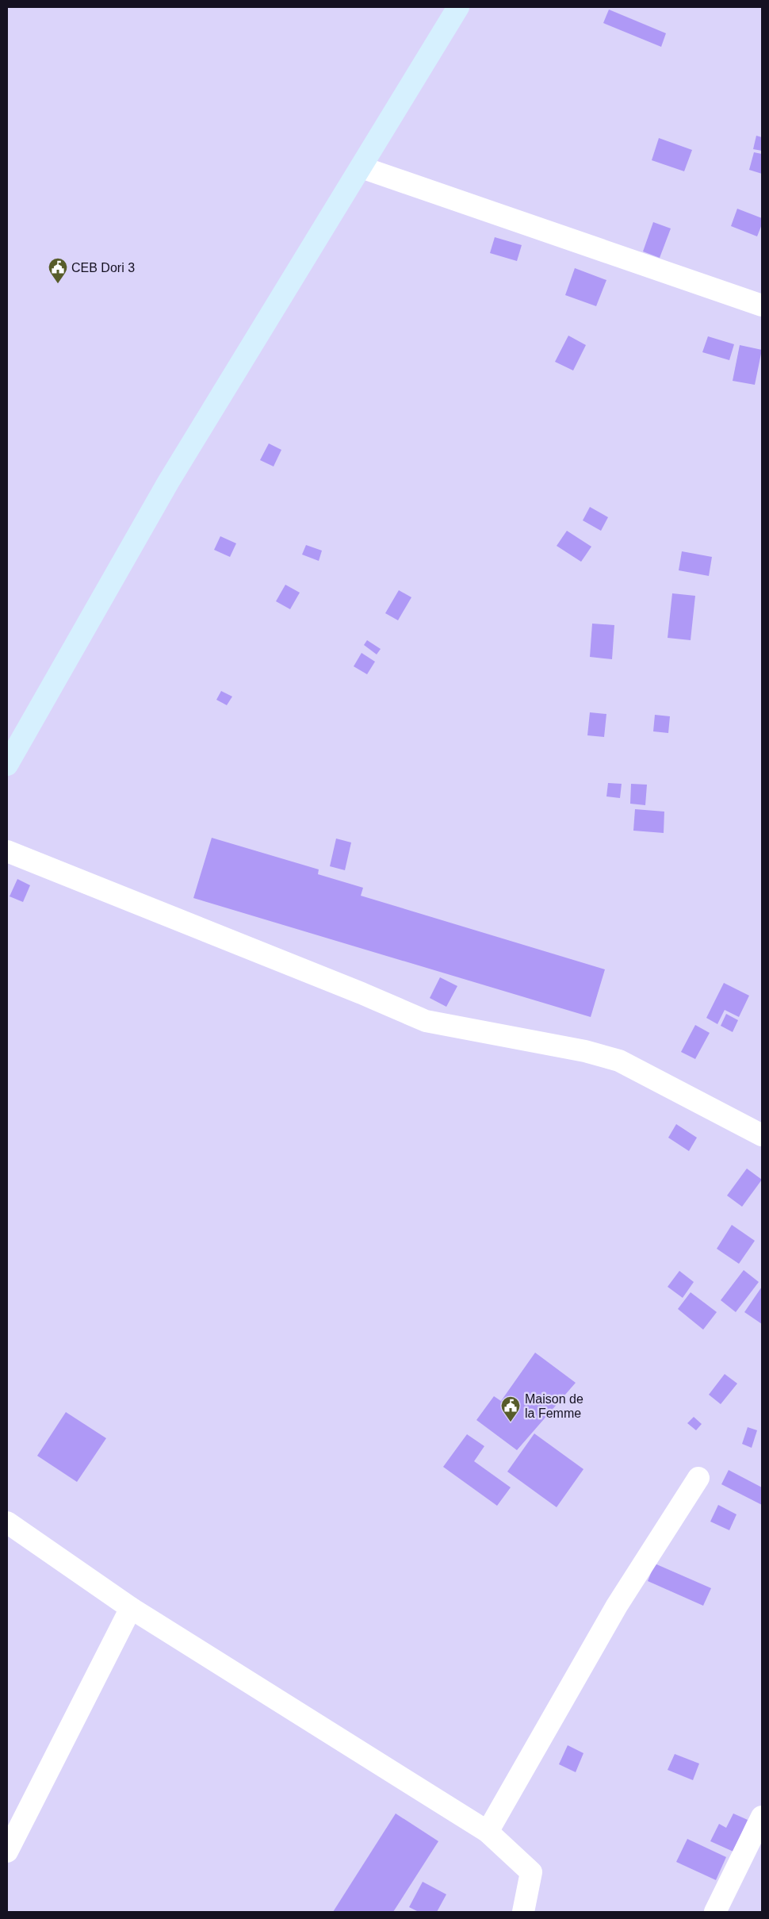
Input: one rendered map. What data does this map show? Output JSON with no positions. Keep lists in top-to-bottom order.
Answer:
{
  "places": {
    "public building": ["CEB Dori 3", "Maison de la Femme"]
  }
}
